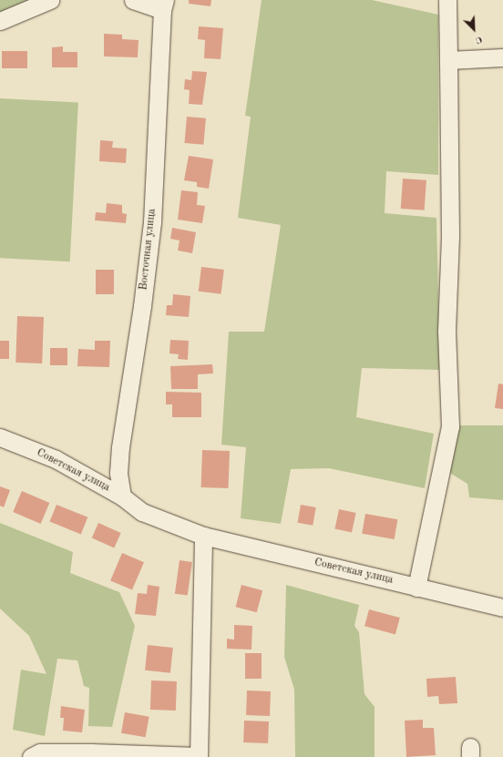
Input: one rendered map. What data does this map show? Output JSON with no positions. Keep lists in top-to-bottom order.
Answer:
{
  "streets": {
    "street": ["Восточная улица", "Советская улица"]
  },
  "crossings": [
    ["Восточная улица", "Советская улица"]
  ],
  "north": "bottom right"
}
